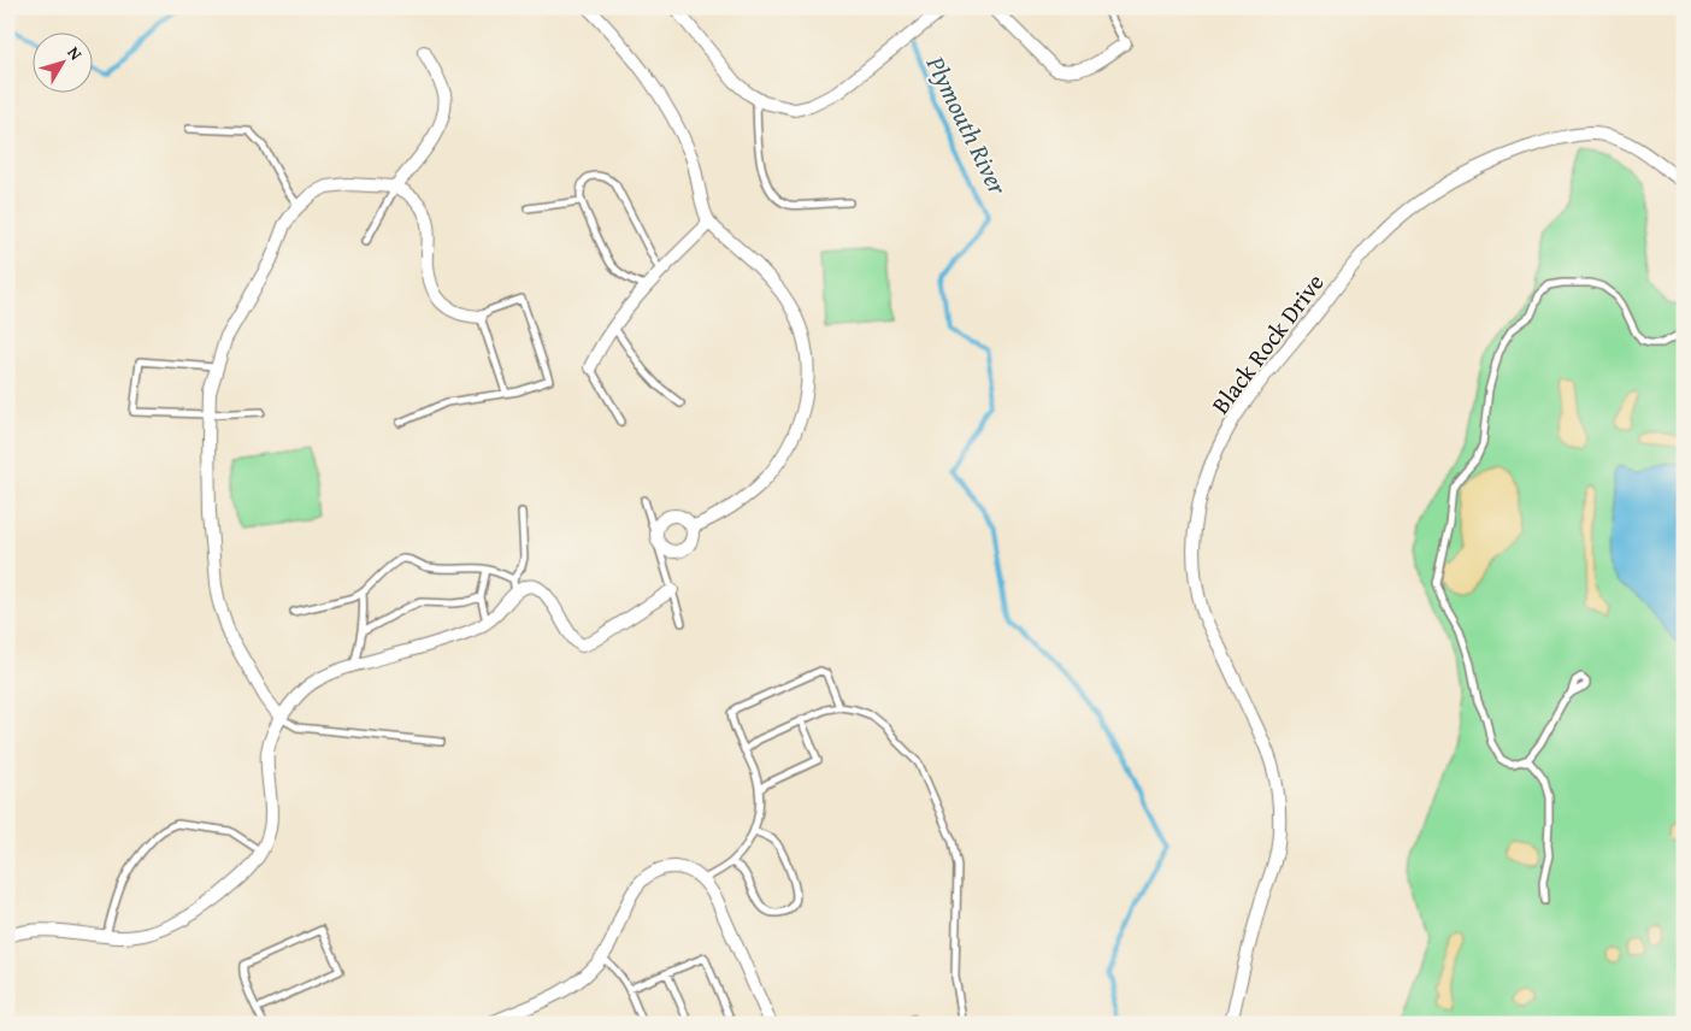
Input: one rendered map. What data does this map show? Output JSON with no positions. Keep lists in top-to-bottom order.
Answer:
{
  "streets": {
    "street": ["Black Rock Drive"]
  },
  "water": ["Plymouth River"],
  "north": "top right"
}
